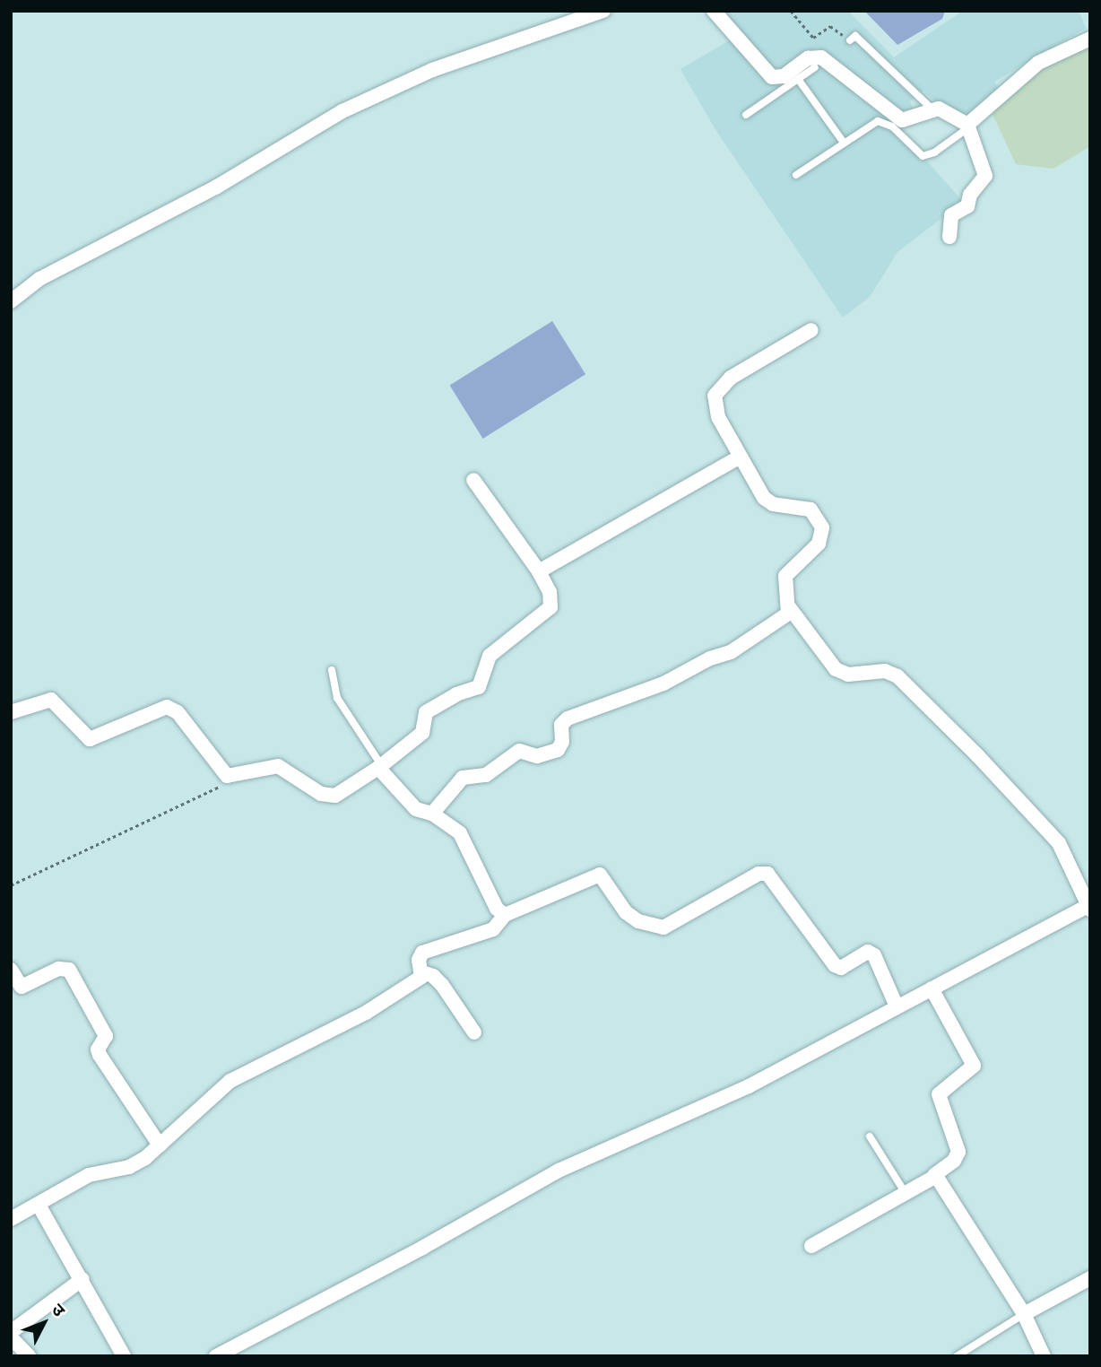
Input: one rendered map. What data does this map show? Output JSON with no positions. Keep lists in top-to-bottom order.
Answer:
{
  "north": "top right"
}
